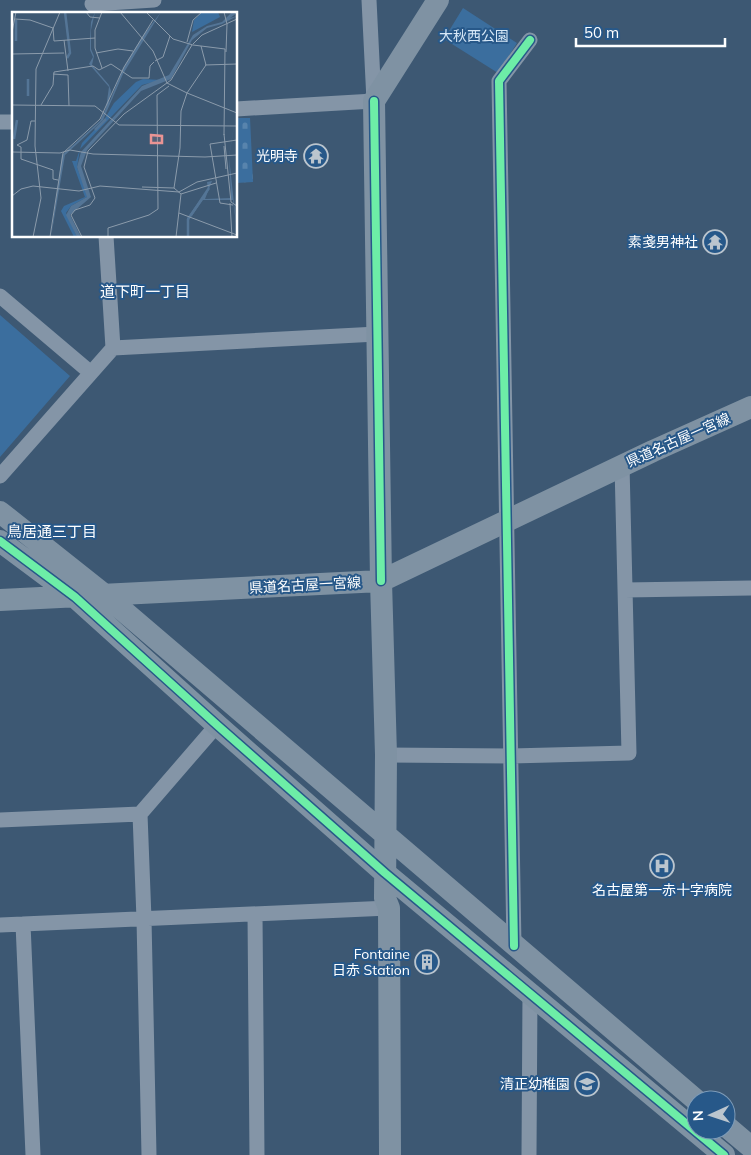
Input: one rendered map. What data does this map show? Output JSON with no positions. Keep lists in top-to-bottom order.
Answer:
{
  "streets": {
    "street": ["県道名古屋一宮線"]
  },
  "districts": ["道下町一丁目", "鳥居通三丁目"],
  "parks": ["大秋西公園"],
  "places": {
    "temple": ["光明寺", "素戔男神社"],
    "hospital": ["名古屋第一赤十字病院"],
    "building": ["Fontaine 日赤 Station"],
    "school or university": ["清正幼稚園"]
  },
  "scale_bar": "50 m",
  "north": "left"
}
